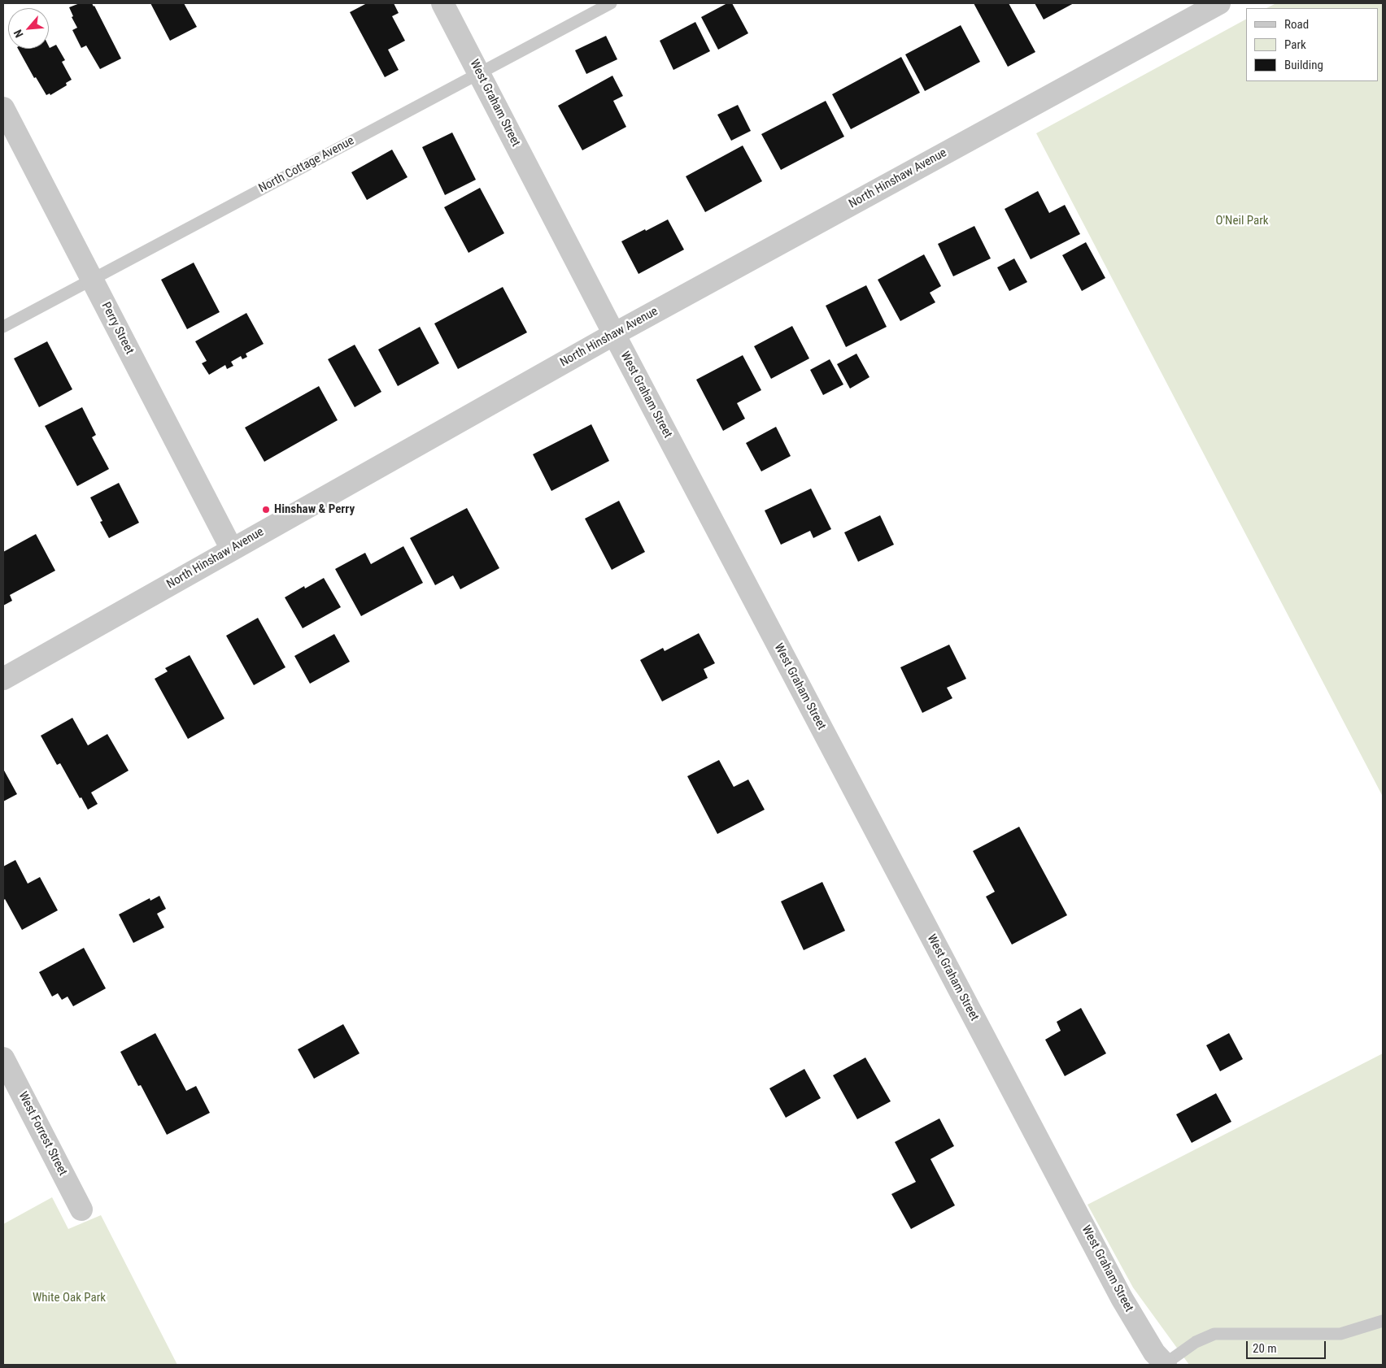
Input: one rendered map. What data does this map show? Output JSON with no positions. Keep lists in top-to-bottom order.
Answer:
{
  "streets": {
    "street": [
      "West Graham Street",
      "North Hinshaw Avenue",
      "Perry Street",
      "West Forrest Street"
    ],
    "lane": ["North Cottage Avenue"]
  },
  "crossings": [
    ["West Graham Street", "North Cottage Avenue"],
    ["West Graham Street", "North Hinshaw Avenue"],
    ["North Cottage Avenue", "Perry Street"],
    ["North Hinshaw Avenue", "Perry Street"]
  ],
  "parks": ["O'Neil Park", "White Oak Park"],
  "places": ["Hinshaw & Perry"],
  "legend": ["Road", "Park", "Building"],
  "scale_bar": "20 m",
  "north": "bottom left"
}
